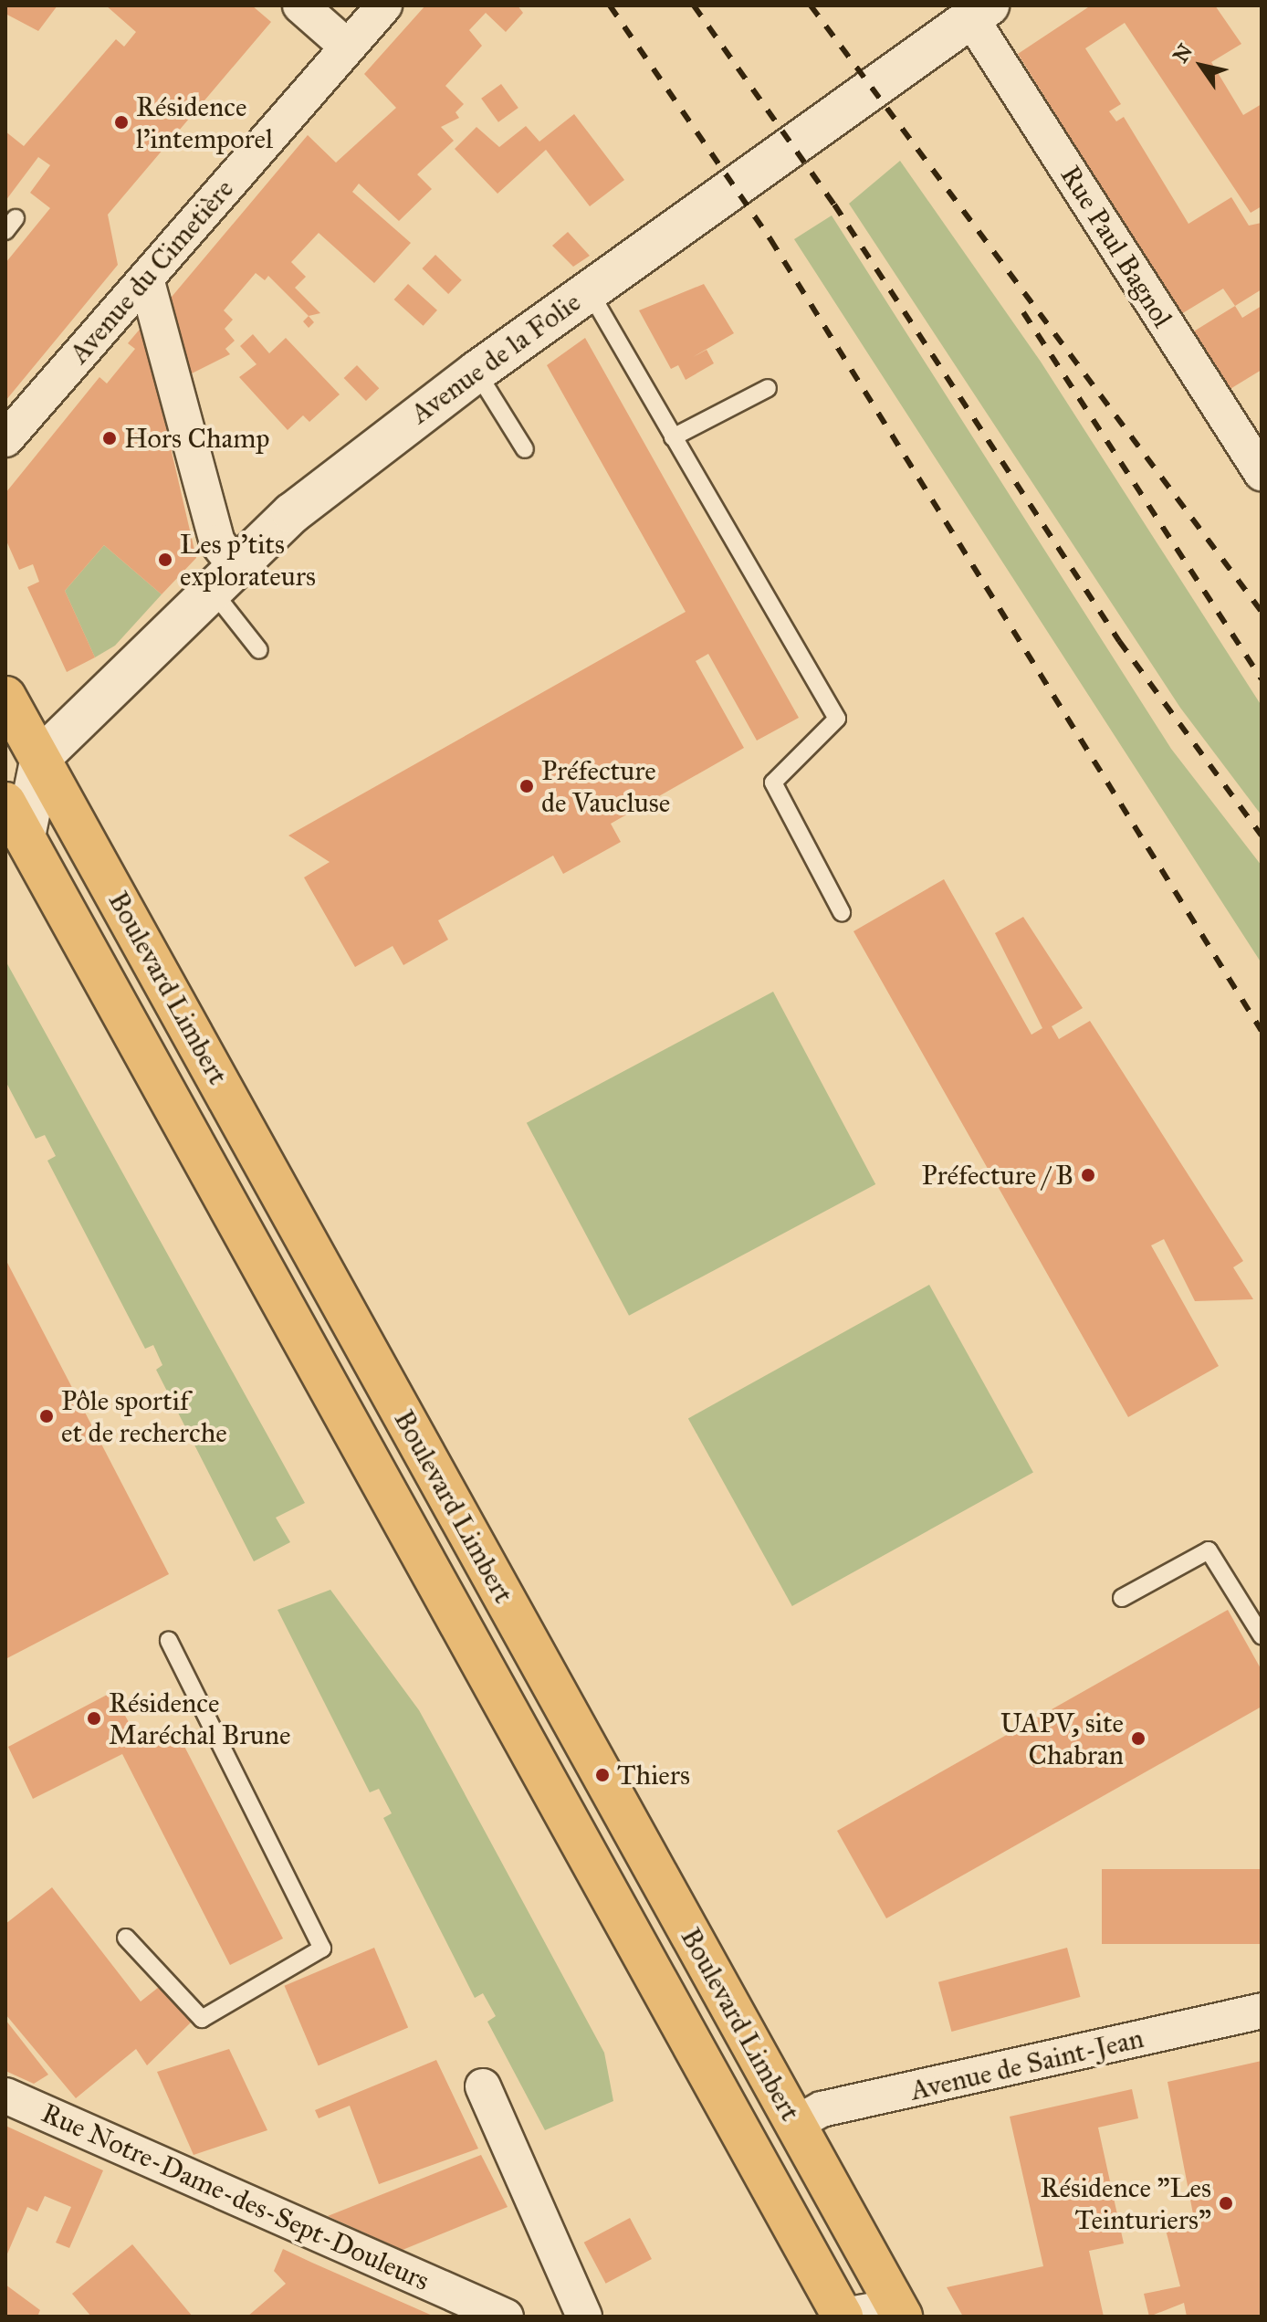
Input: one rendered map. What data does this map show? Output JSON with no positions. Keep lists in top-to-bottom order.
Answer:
{
  "streets": {
    "main road": ["Avenue de la Folie", "Boulevard Limbert"],
    "street": [
      "Rue Paul Bagnol",
      "Avenue du Cimetière",
      "Avenue de Saint-Jean",
      "Rue Notre-Dame-des-Sept-Douleurs"
    ]
  },
  "crossings": [
    ["Rue Paul Bagnol", "Avenue de la Folie"],
    ["Avenue de la Folie", "Boulevard Limbert"],
    ["Boulevard Limbert", "Avenue de Saint-Jean"]
  ],
  "places": [
    "Résidence l'intemporel",
    "Hors Champ",
    "Les p’tits explorateurs",
    "Préfecture de Vaucluse",
    "Préfecture / B",
    "Pôle sportif et de recherche",
    "Résidence Maréchal Brune",
    "UAPV, site Chabran",
    "Thiers",
    "Résidence \"Les Teinturiers\""
  ],
  "north": "top left"
}
